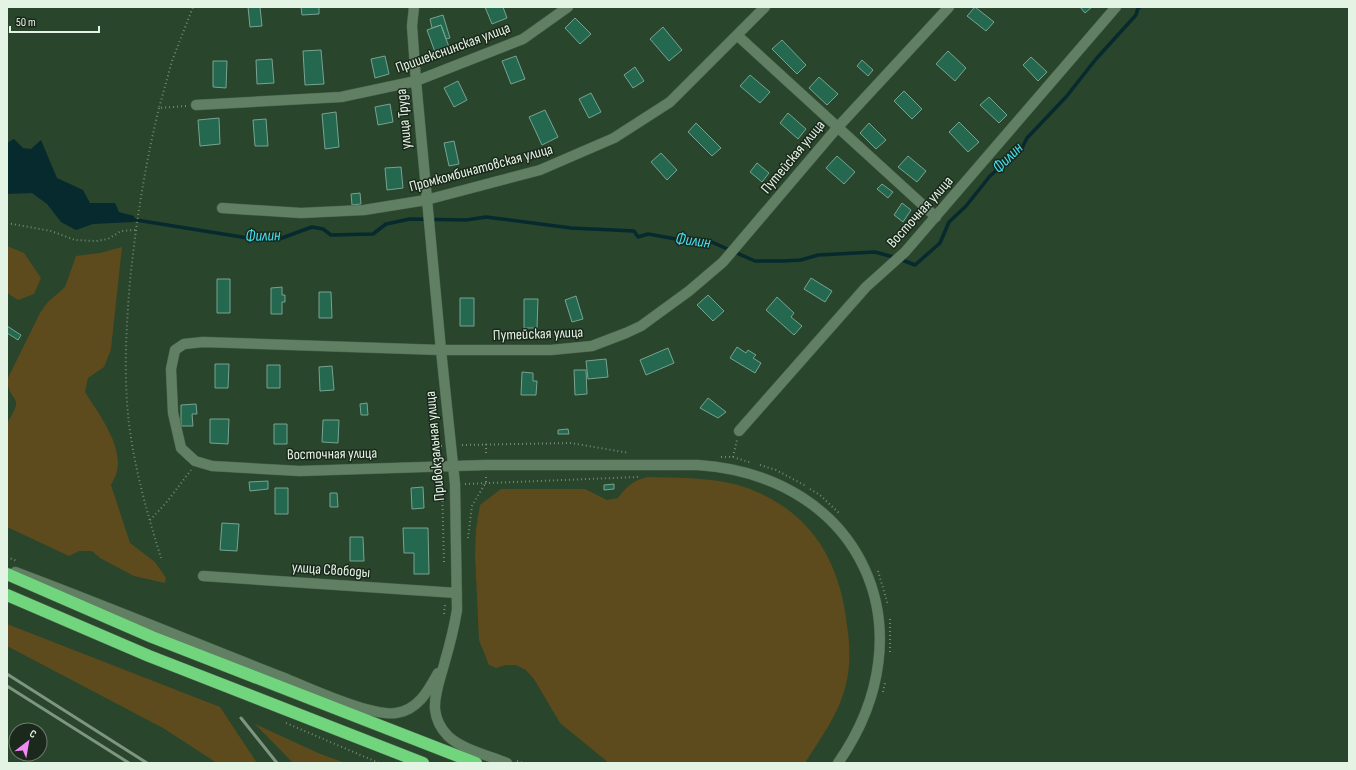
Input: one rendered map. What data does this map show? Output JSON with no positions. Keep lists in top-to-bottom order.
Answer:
{
  "streets": {
    "street": [
      "Пришекснинская улица",
      "улица Труда",
      "Путейская улица",
      "Промкомбинатовская улица",
      "Восточная улица",
      "Привокзальная улица",
      "улица Свободы"
    ]
  },
  "crossings": [
    ["Пришекснинская улица", "улица Труда"],
    ["улица Труда", "Промкомбинатовская улица"],
    ["улица Труда", "Привокзальная улица"],
    ["Путейская улица", "Восточная улица"],
    ["Путейская улица", "Привокзальная улица"],
    ["Восточная улица", "Привокзальная улица"],
    ["Привокзальная улица", "улица Свободы"]
  ],
  "water": ["Филин"],
  "scale_bar": "50 m",
  "north": "top right"
}
